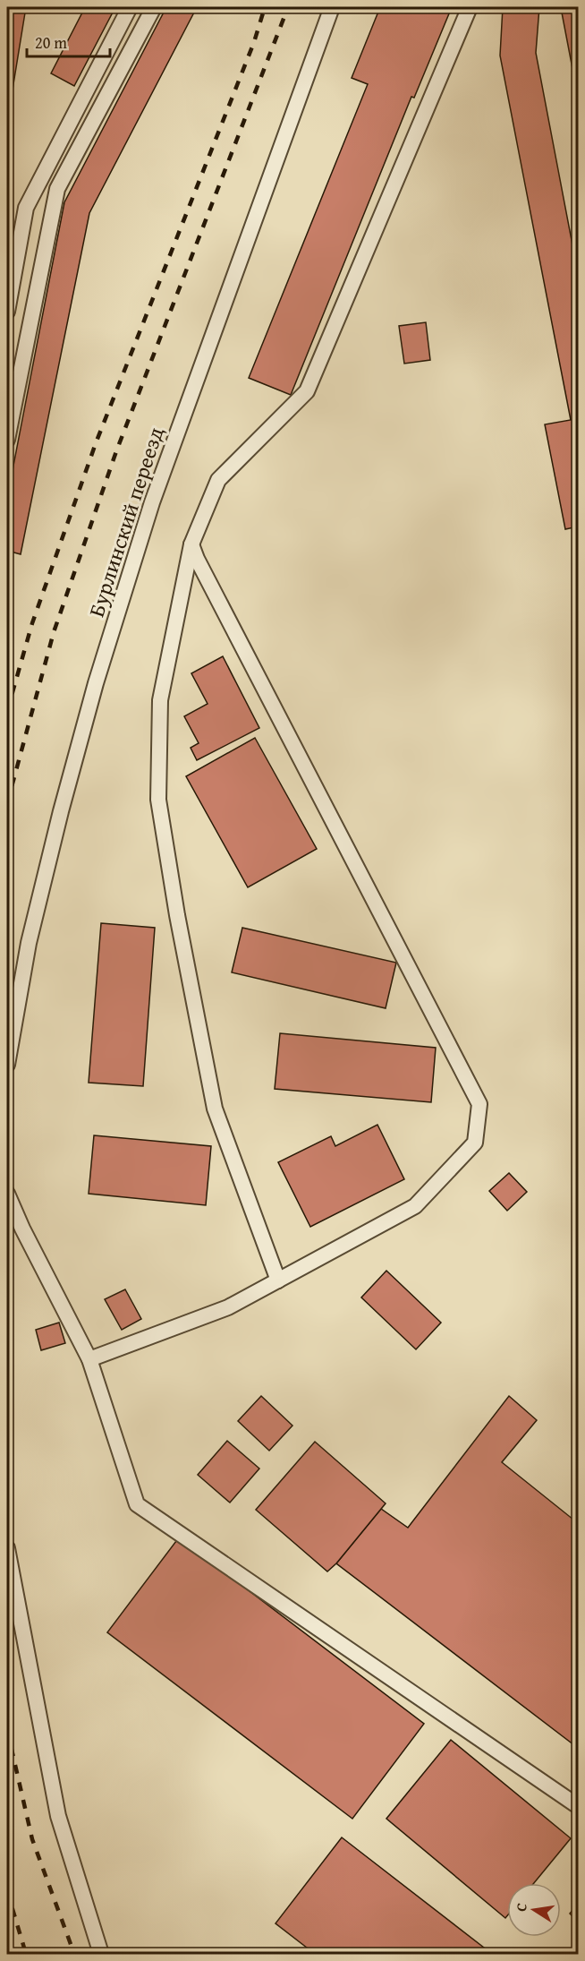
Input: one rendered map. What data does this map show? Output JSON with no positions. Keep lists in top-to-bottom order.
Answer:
{
  "streets": {
    "lane": ["Бурлинский переезд"]
  },
  "scale_bar": "20 m",
  "north": "left"
}
